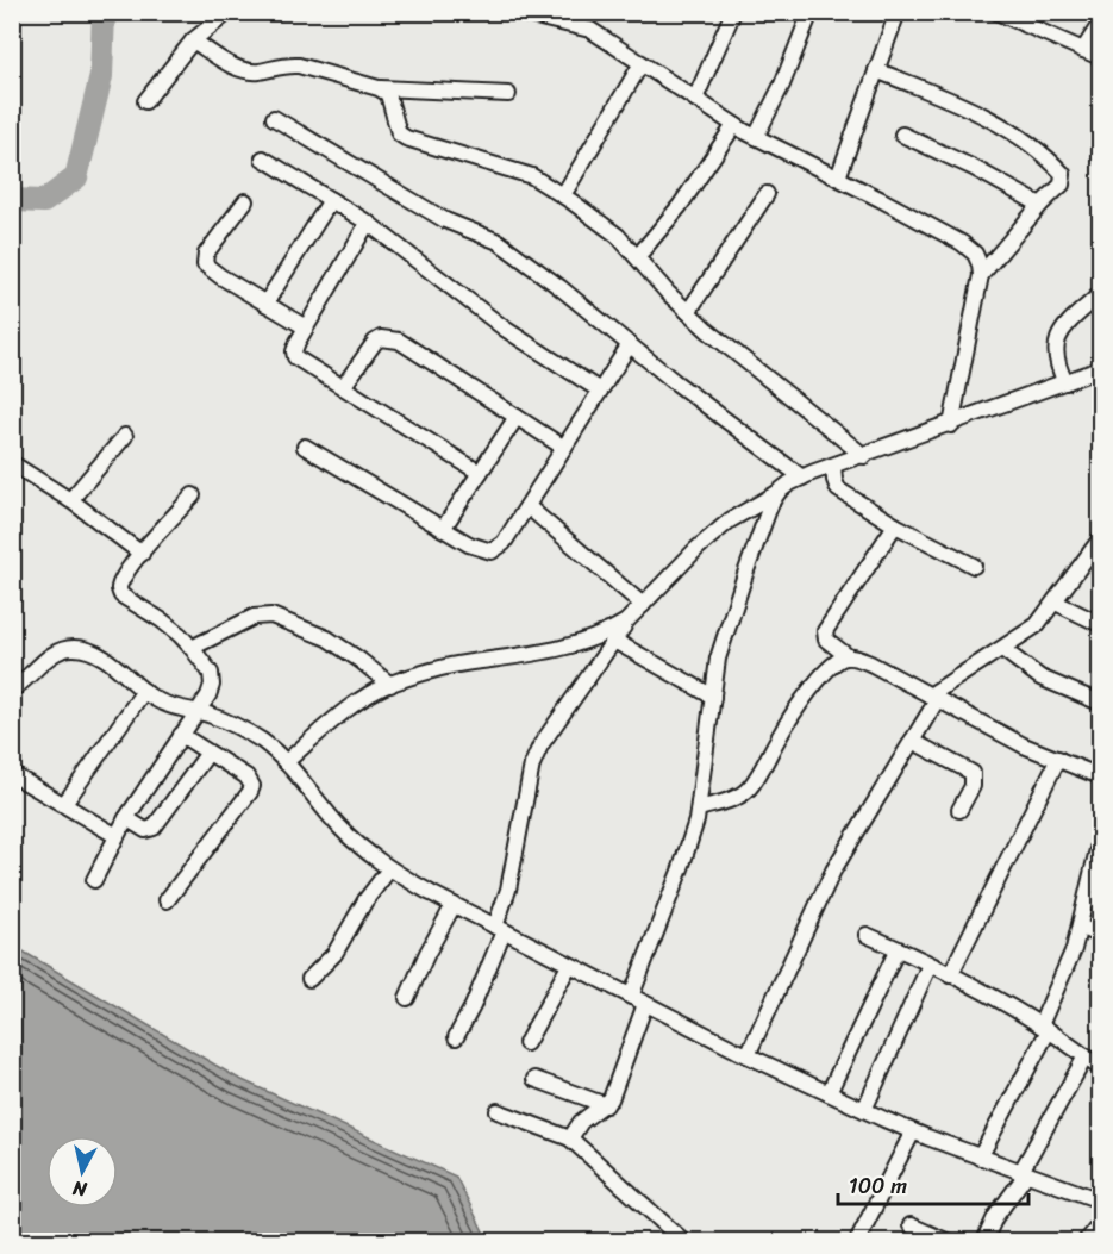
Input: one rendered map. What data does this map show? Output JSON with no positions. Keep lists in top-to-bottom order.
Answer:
{
  "scale_bar": "100 m",
  "north": "bottom"
}
